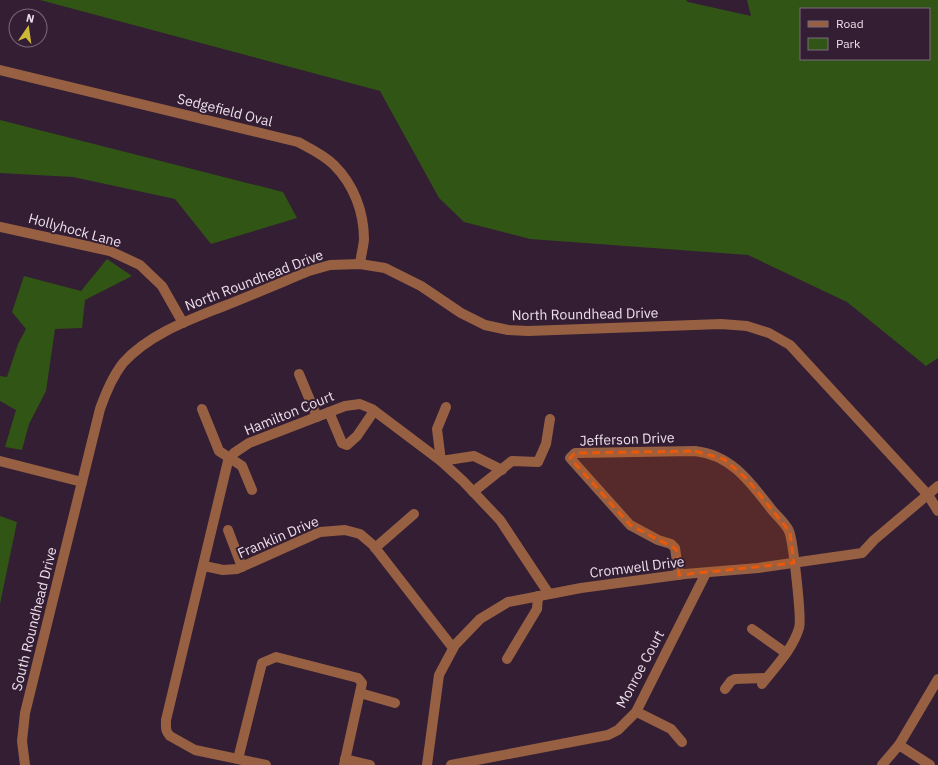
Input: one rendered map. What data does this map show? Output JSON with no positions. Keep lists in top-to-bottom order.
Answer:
{
  "streets": {
    "street": [
      "Sedgefield Oval",
      "Hollyhock Lane",
      "North Roundhead Drive",
      "Hamilton Court",
      "Jefferson Drive",
      "Franklin Drive",
      "Cromwell Drive",
      "South Roundhead Drive",
      "Monroe Court"
    ]
  },
  "crossings": [
    ["Sedgefield Oval", "North Roundhead Drive"],
    ["Hollyhock Lane", "North Roundhead Drive"],
    ["North Roundhead Drive", "Cromwell Drive"],
    ["North Roundhead Drive", "South Roundhead Drive"],
    ["Hamilton Court", "Franklin Drive"],
    ["Hamilton Court", "Cromwell Drive"],
    ["Jefferson Drive", "Cromwell Drive"],
    ["Franklin Drive", "Cromwell Drive"],
    ["Cromwell Drive", "Monroe Court"]
  ],
  "legend": ["Road", "Park"],
  "north": "top"
}
